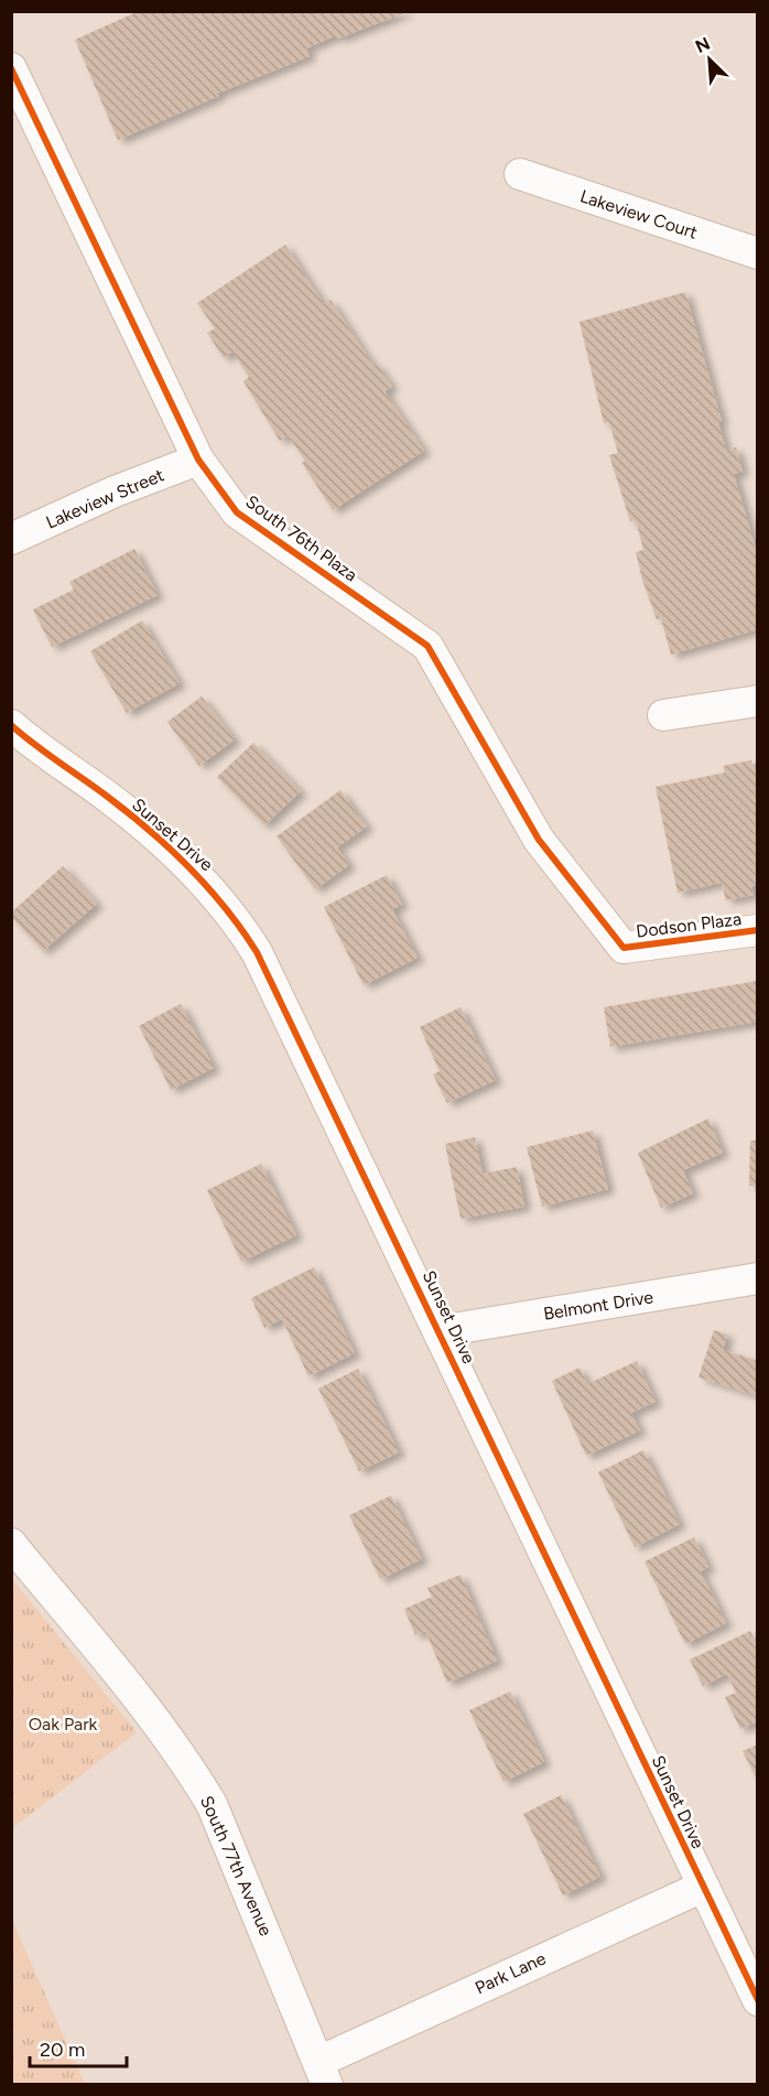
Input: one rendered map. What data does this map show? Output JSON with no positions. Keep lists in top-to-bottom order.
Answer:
{
  "streets": {
    "street": [
      "Lakeview Court",
      "Lakeview Street",
      "South 76th Plaza",
      "Sunset Drive",
      "Dodson Plaza",
      "Belmont Drive",
      "South 77th Avenue",
      "Park Lane"
    ]
  },
  "crossings": [
    ["Lakeview Street", "South 76th Plaza"],
    ["South 76th Plaza", "Dodson Plaza"],
    ["Sunset Drive", "Belmont Drive"],
    ["Sunset Drive", "Park Lane"],
    ["South 77th Avenue", "Park Lane"]
  ],
  "parks": ["Oak Park"],
  "scale_bar": "20 m",
  "north": "top left"
}
